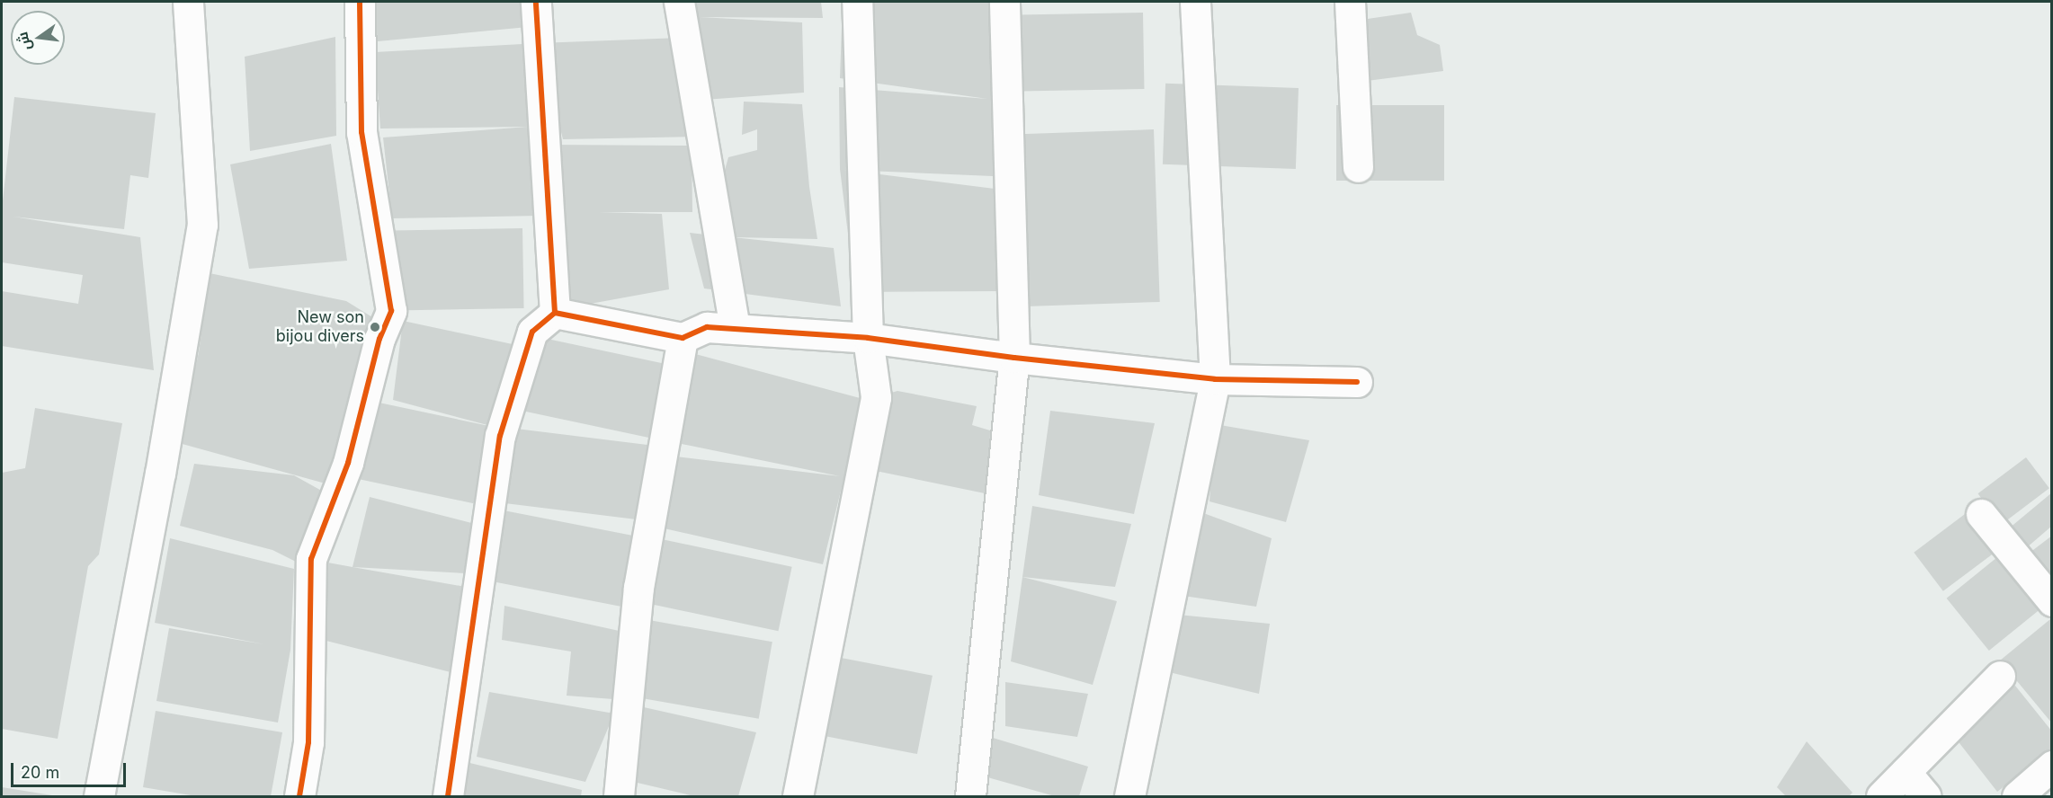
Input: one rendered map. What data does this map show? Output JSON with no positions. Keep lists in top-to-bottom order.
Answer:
{
  "places": ["New son bijou divers"],
  "scale_bar": "20 m",
  "north": "left"
}
